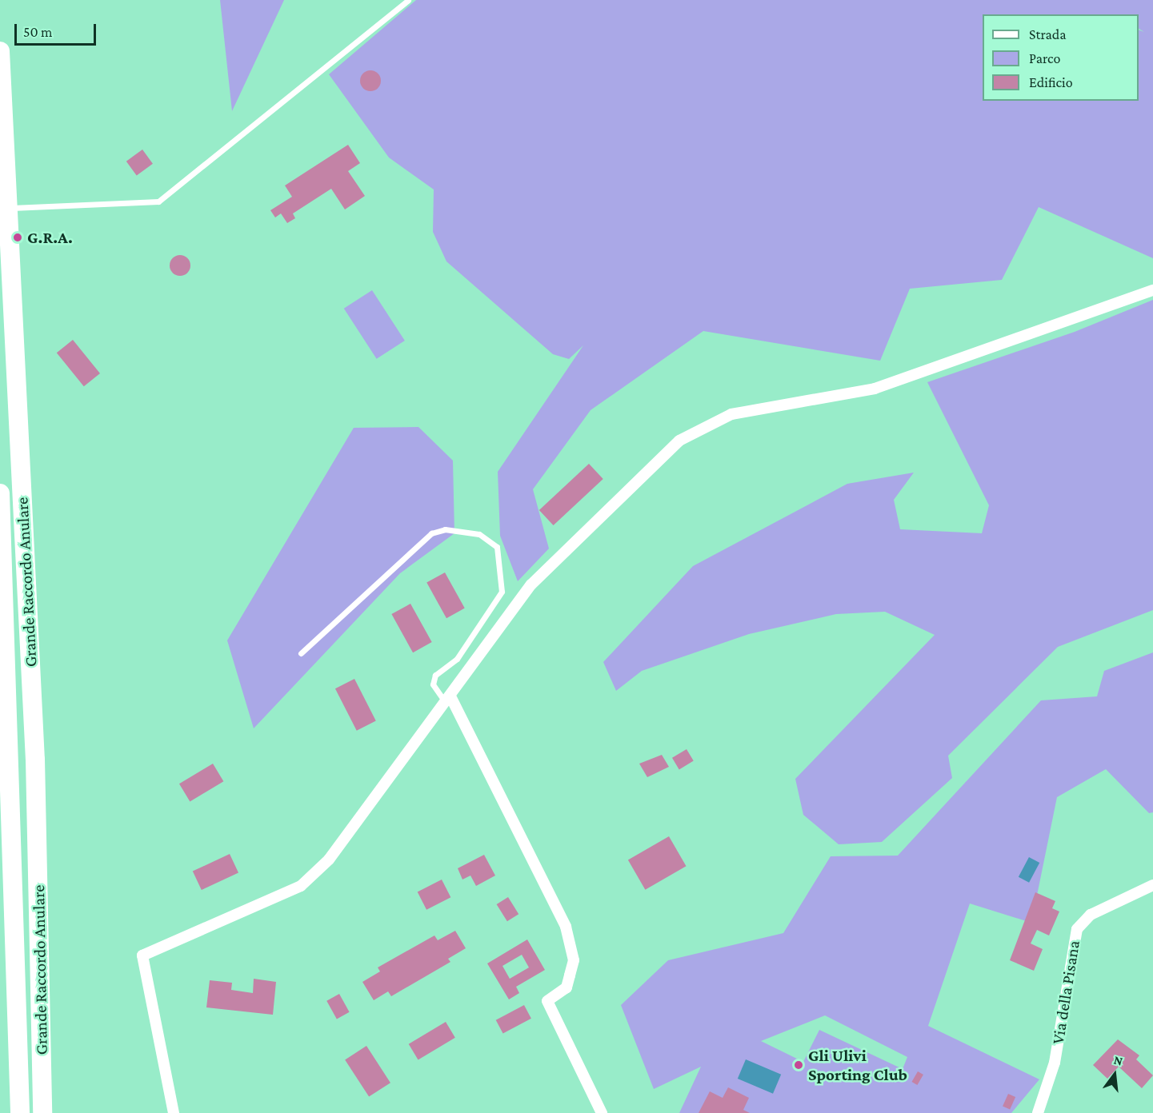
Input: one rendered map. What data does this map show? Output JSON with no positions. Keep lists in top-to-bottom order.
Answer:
{
  "streets": {
    "highway": ["Grande Raccordo Anulare"],
    "street": ["Via della Pisana"]
  },
  "places": ["G.R.A.", "Gli Ulivi Sporting Club"],
  "legend": ["Strada", "Parco", "Edificio"],
  "scale_bar": "50 m",
  "north": "top"
}
